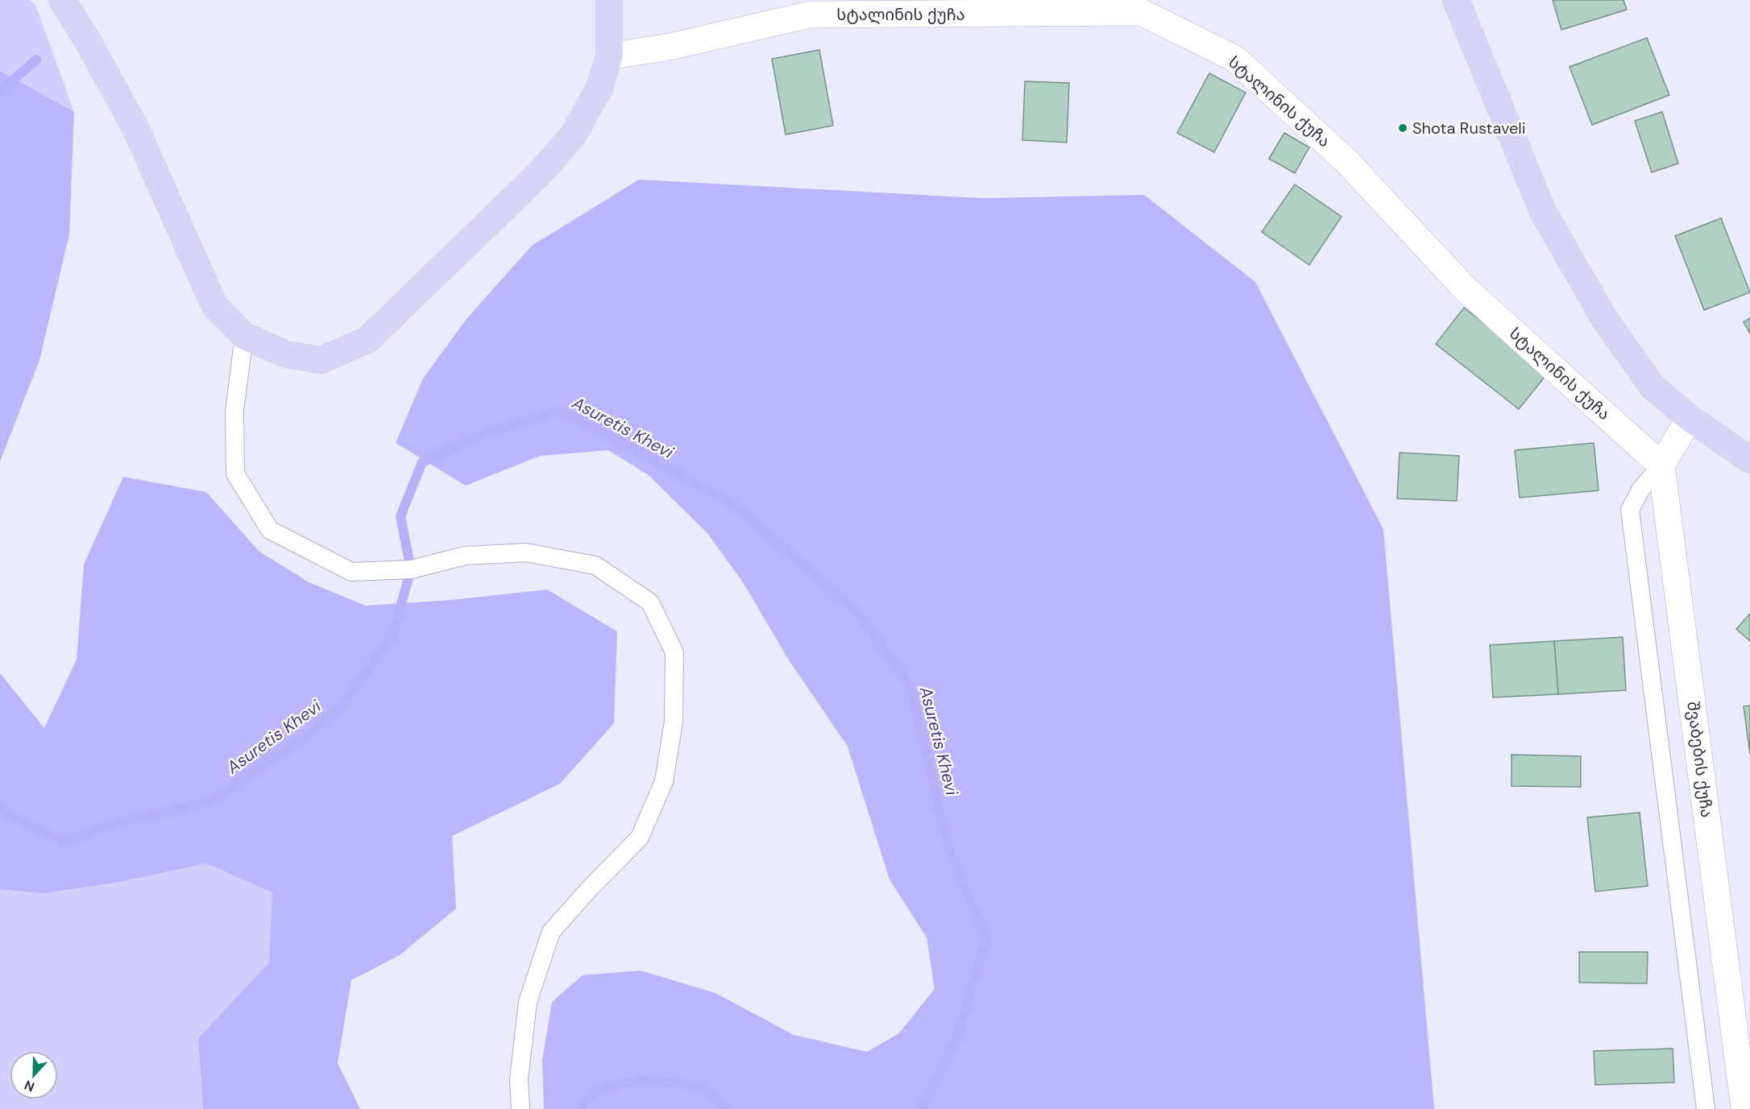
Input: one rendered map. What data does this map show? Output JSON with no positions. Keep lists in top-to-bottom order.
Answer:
{
  "streets": {
    "street": ["სტალინის ქუჩა", "შვაბების ქუჩა"]
  },
  "crossings": [
    ["სტალინის ქუჩა", "შვაბების ქუჩა"]
  ],
  "water": ["Asuretis Khevi"],
  "places": ["Shota Rustaveli"],
  "north": "bottom"
}
